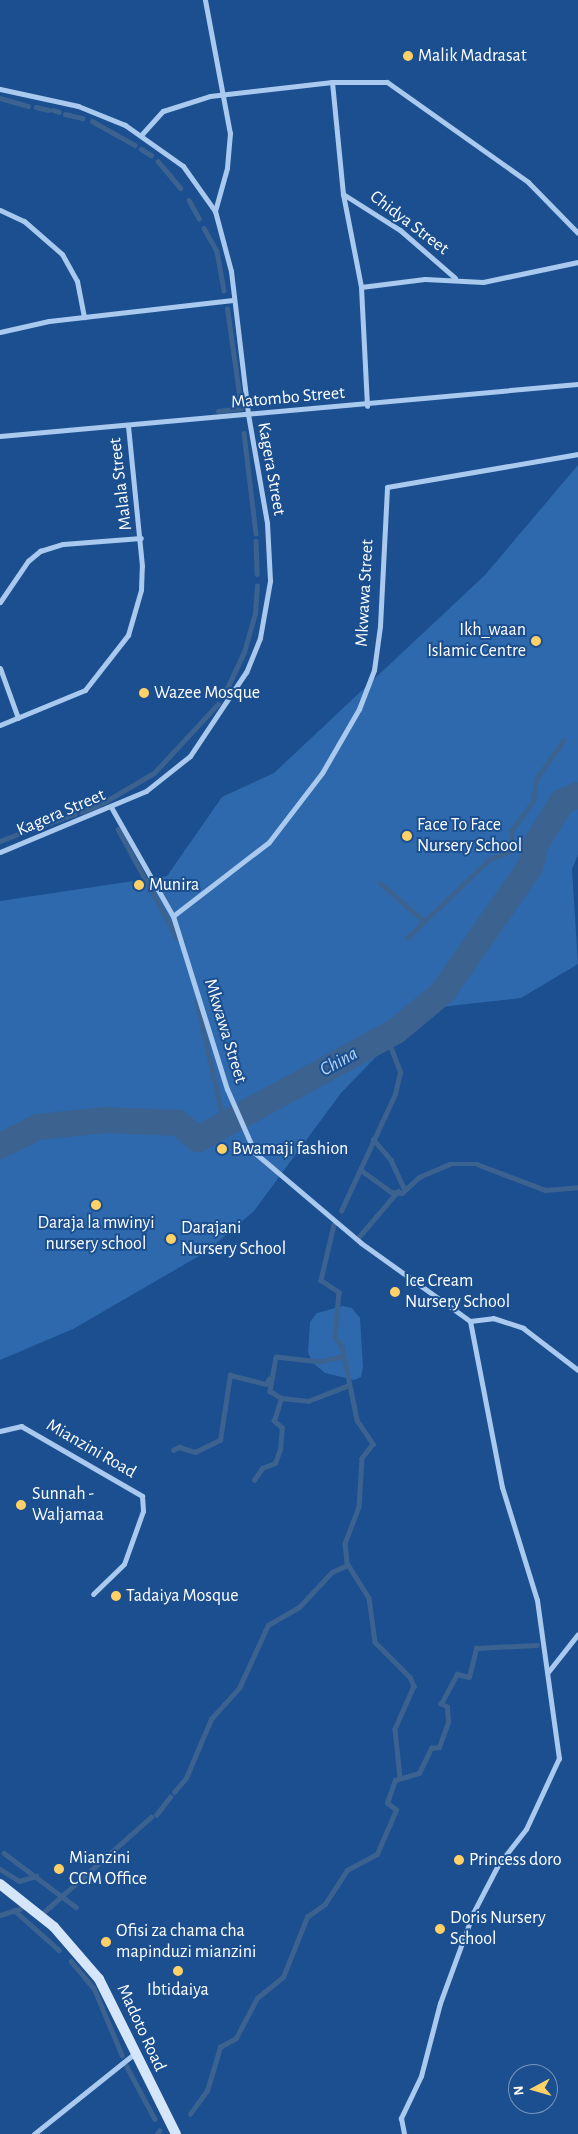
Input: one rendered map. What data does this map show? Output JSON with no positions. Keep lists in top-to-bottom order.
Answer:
{
  "streets": {
    "main road": ["Madoto Road"],
    "street": [
      "Chidya Street",
      "Matombo Street",
      "Kagera Street",
      "Malala Street",
      "Mkwawa Street",
      "Mianzini Road"
    ]
  },
  "crossings": [
    ["Chidya Street", "Matombo Street"],
    ["Matombo Street", "Kagera Street"],
    ["Matombo Street", "Malala Street"],
    ["Kagera Street", "Mkwawa Street"]
  ],
  "water": ["China"],
  "places": [
    "Malik Madrasat",
    "Ikh_waan Islamic Centre",
    "Wazee Mosque",
    "Face To Face Nursery School",
    "Munira",
    "Bwamaji fashion",
    "Daraja la mwinyi nursery school",
    "Darajani Nursery School",
    "Ice Cream Nursery School",
    "Sunnah - Waljamaa",
    "Tadaiya Mosque",
    "Princess doro",
    "Mianzini CCM Office",
    "Doris Nursery School",
    "Ofisi za chama cha mapinduzi mianzini",
    "Ibtidaiya"
  ],
  "north": "left"
}
